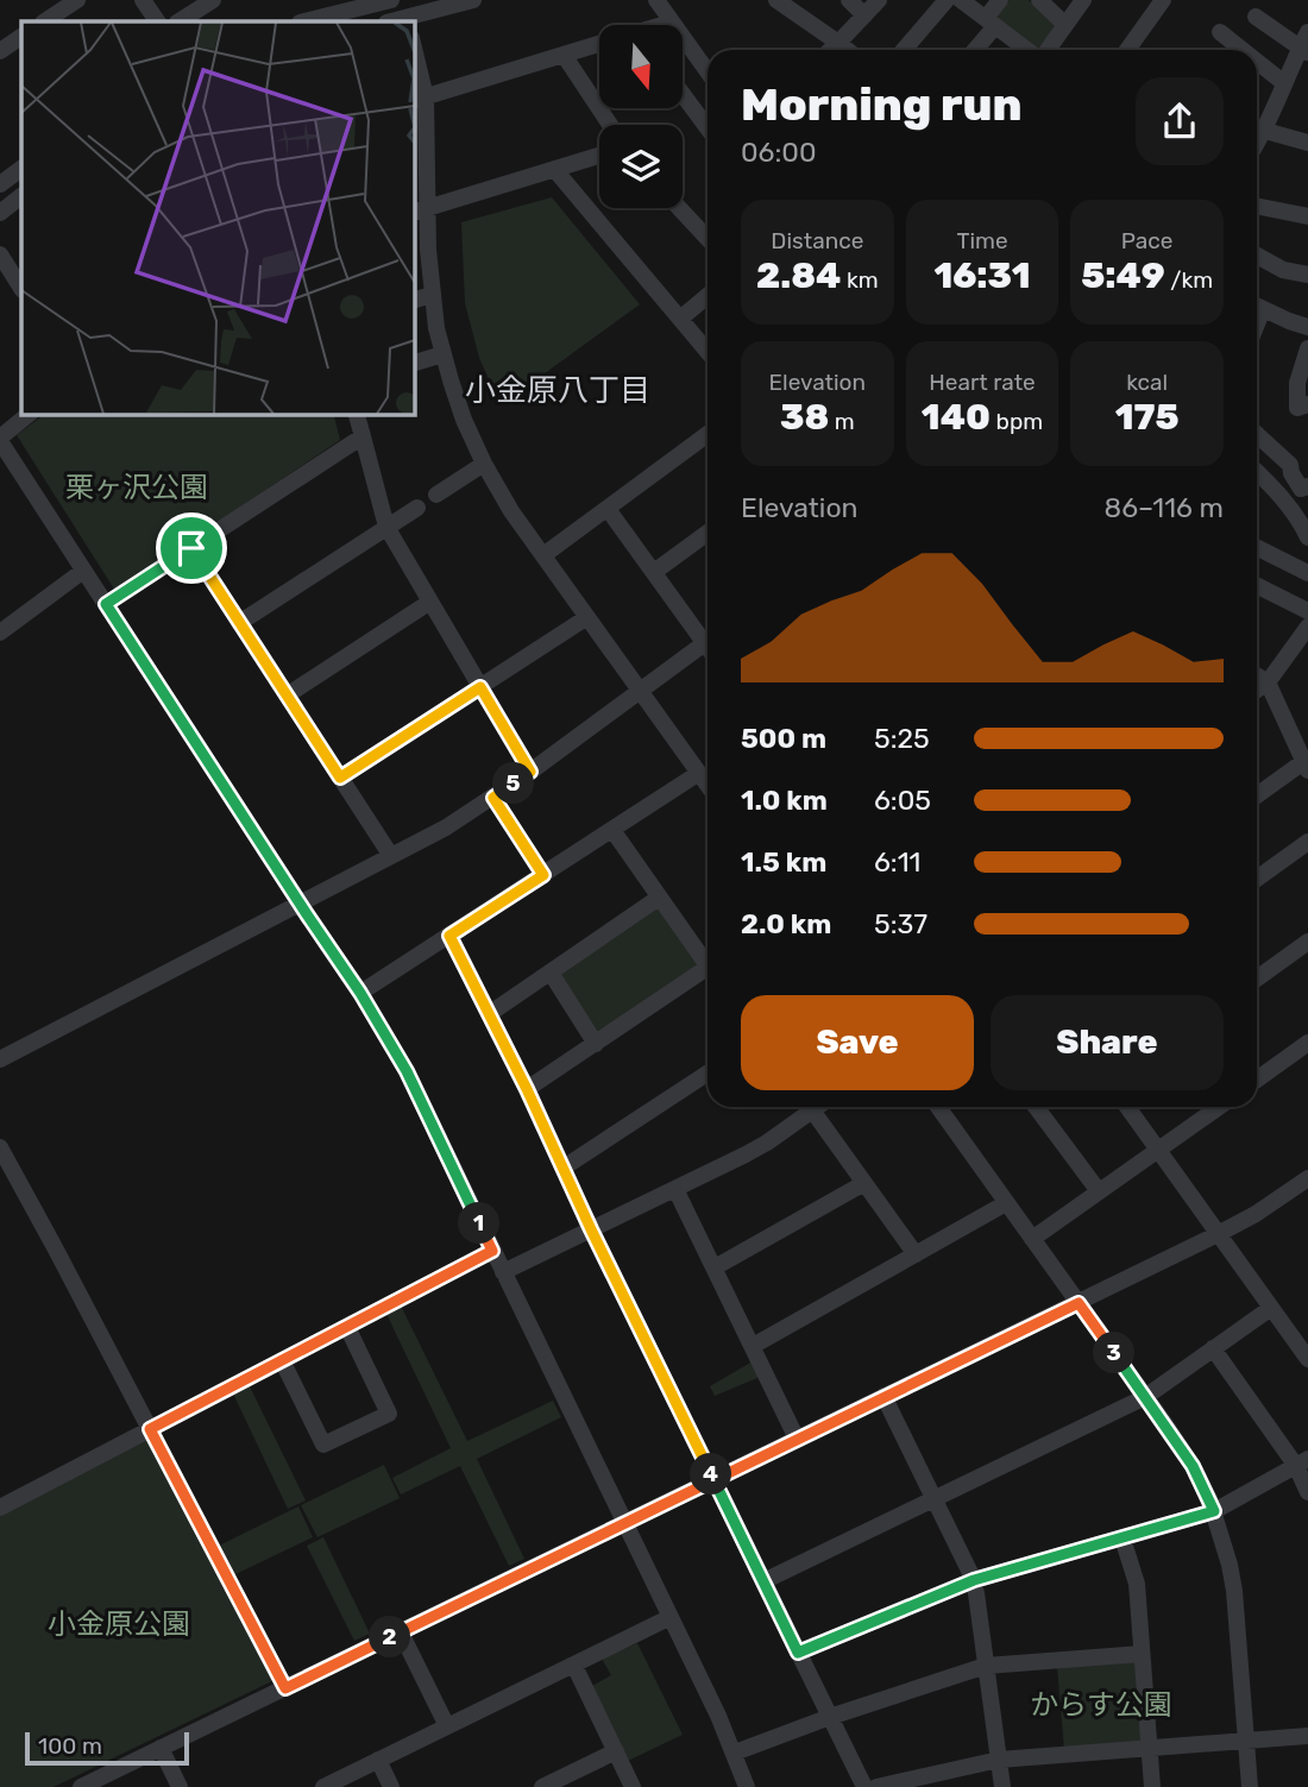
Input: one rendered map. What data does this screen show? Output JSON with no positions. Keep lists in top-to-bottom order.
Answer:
{
  "districts": ["小金原八丁目"],
  "parks": ["栗ヶ沢公園", "小金原公園", "からす公園"],
  "scale_bar": "100 m",
  "north": "bottom",
  "page": {
    "heading": ["Morning run", "06:00"],
    "stats": [
      ["Distance", "2.84 km"],
      ["Time", "16:31"],
      ["Pace", "5:49 /km"],
      ["Elevation", "38 m"],
      ["Heart rate", "140 bpm"],
      ["kcal", "175"]
    ],
    "chart": ["Elevation", "86–116 m"],
    "list": [
      {
        "name": "500 m",
        "note": "5:25"
      },
      {
        "name": "1.0 km",
        "note": "6:05"
      },
      {
        "name": "1.5 km",
        "note": "6:11"
      },
      {
        "name": "2.0 km",
        "note": "5:37"
      }
    ],
    "pins": [
      "5",
      "1",
      "3",
      "4",
      "2"
    ],
    "buttons": ["Save", "Share"],
    "scale": "100 m"
  }
}
